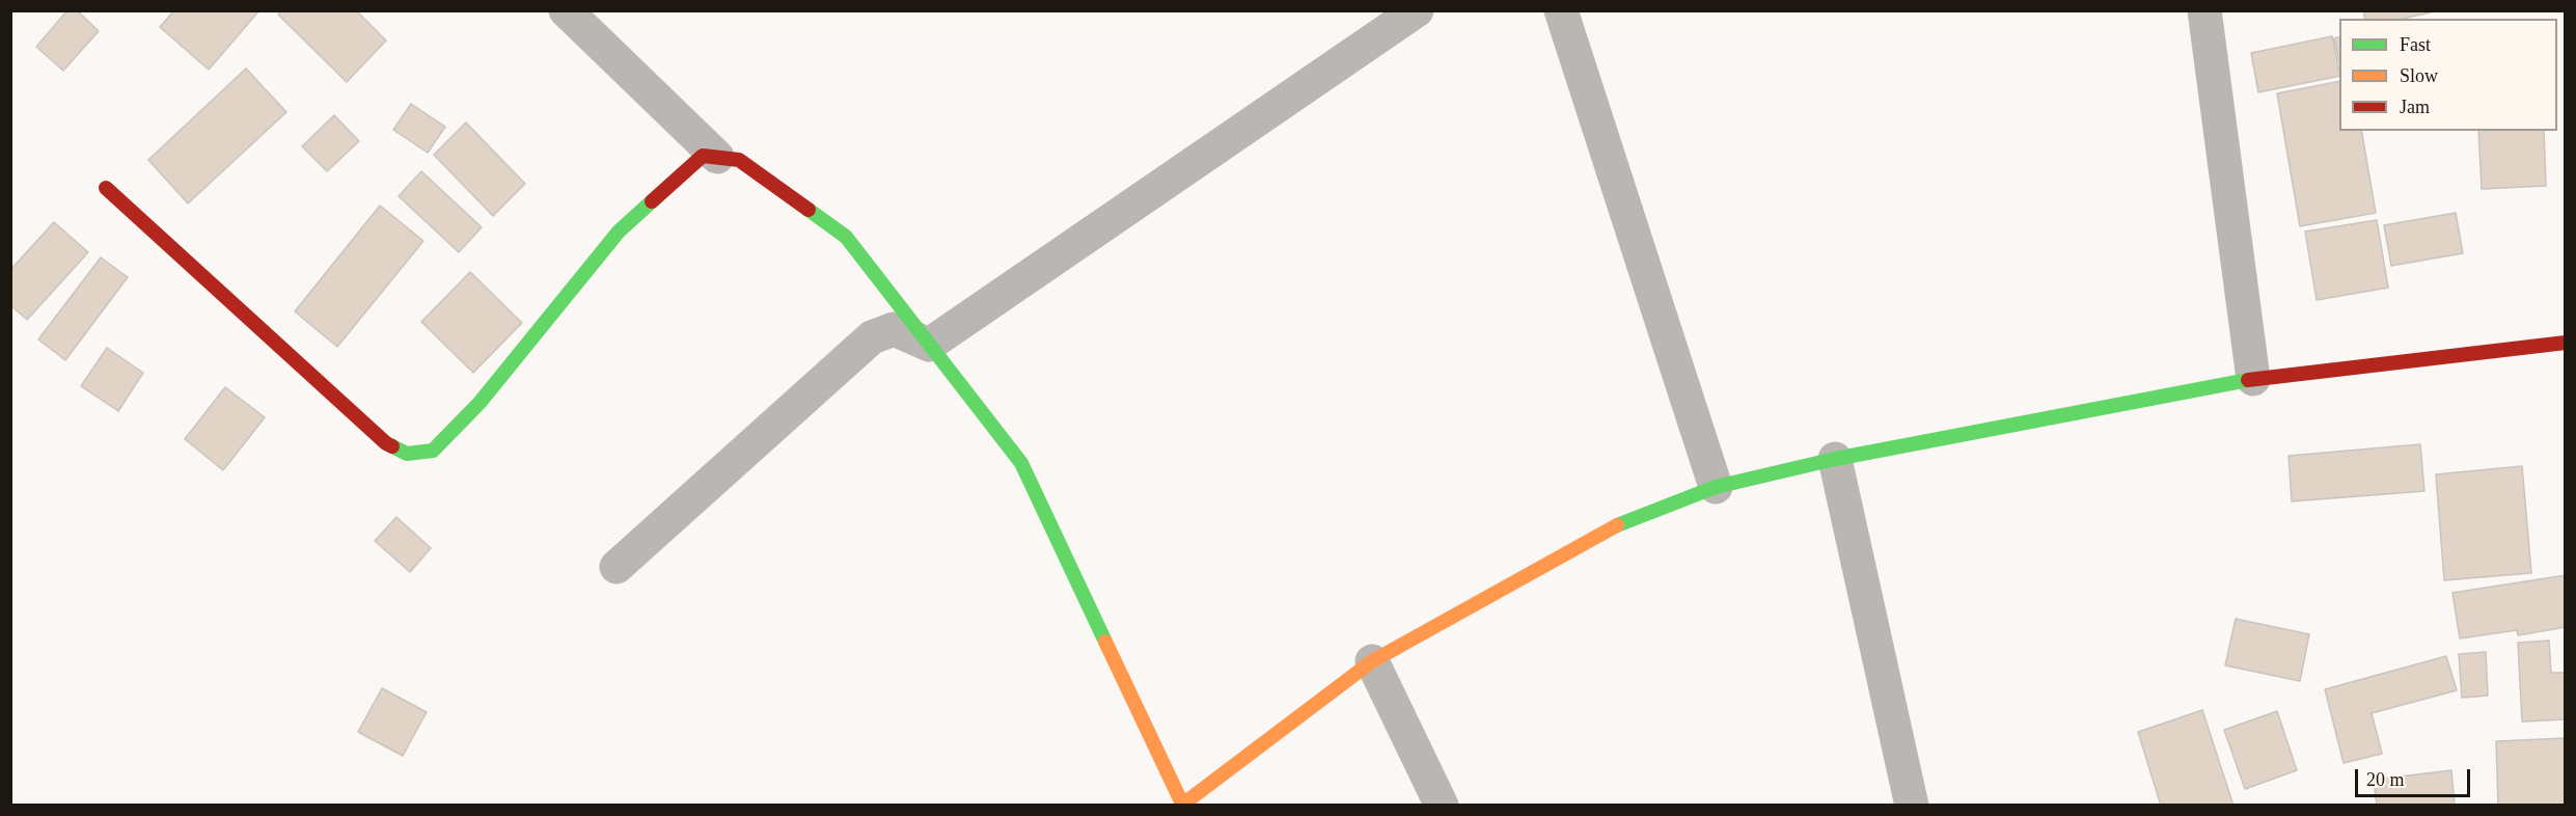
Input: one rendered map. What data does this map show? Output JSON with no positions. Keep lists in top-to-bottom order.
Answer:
{
  "legend": ["Fast", "Slow", "Jam"],
  "scale_bar": "20 m"
}
